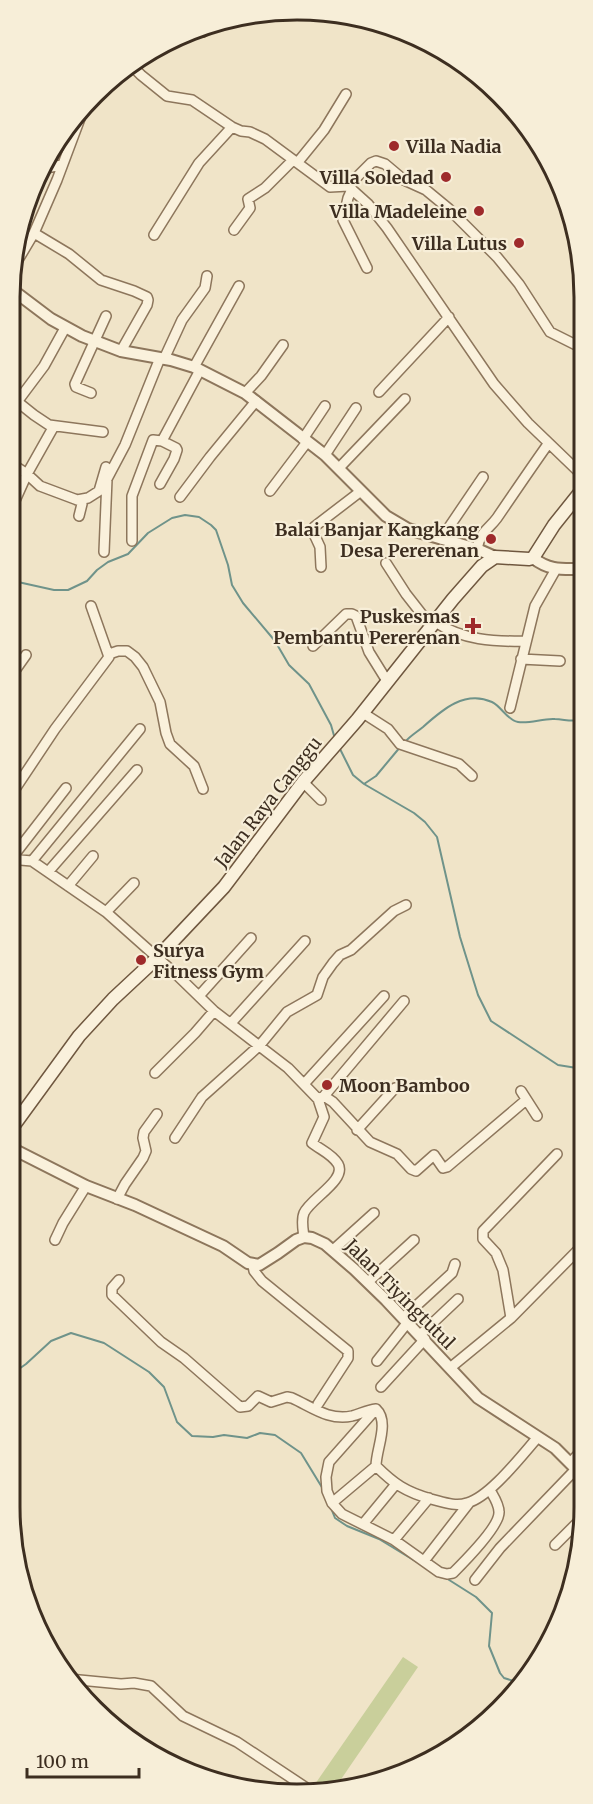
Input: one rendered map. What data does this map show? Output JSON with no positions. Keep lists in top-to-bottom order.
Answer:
{
  "streets": {
    "main road": ["Jalan Raya Canggu"],
    "street": ["Jalan Tiyingtutul"]
  },
  "places": {
    "other": [
      "Villa Nadia",
      "Villa Soledad",
      "Villa Madeleine",
      "Villa Lutus",
      "Balai Banjar Kangkang Desa Pererenan",
      "Surya Fitness Gym",
      "Moon Bamboo"
    ],
    "health": ["Puskesmas Pembantu Pererenan"]
  },
  "scale_bar": "100 m"
}
